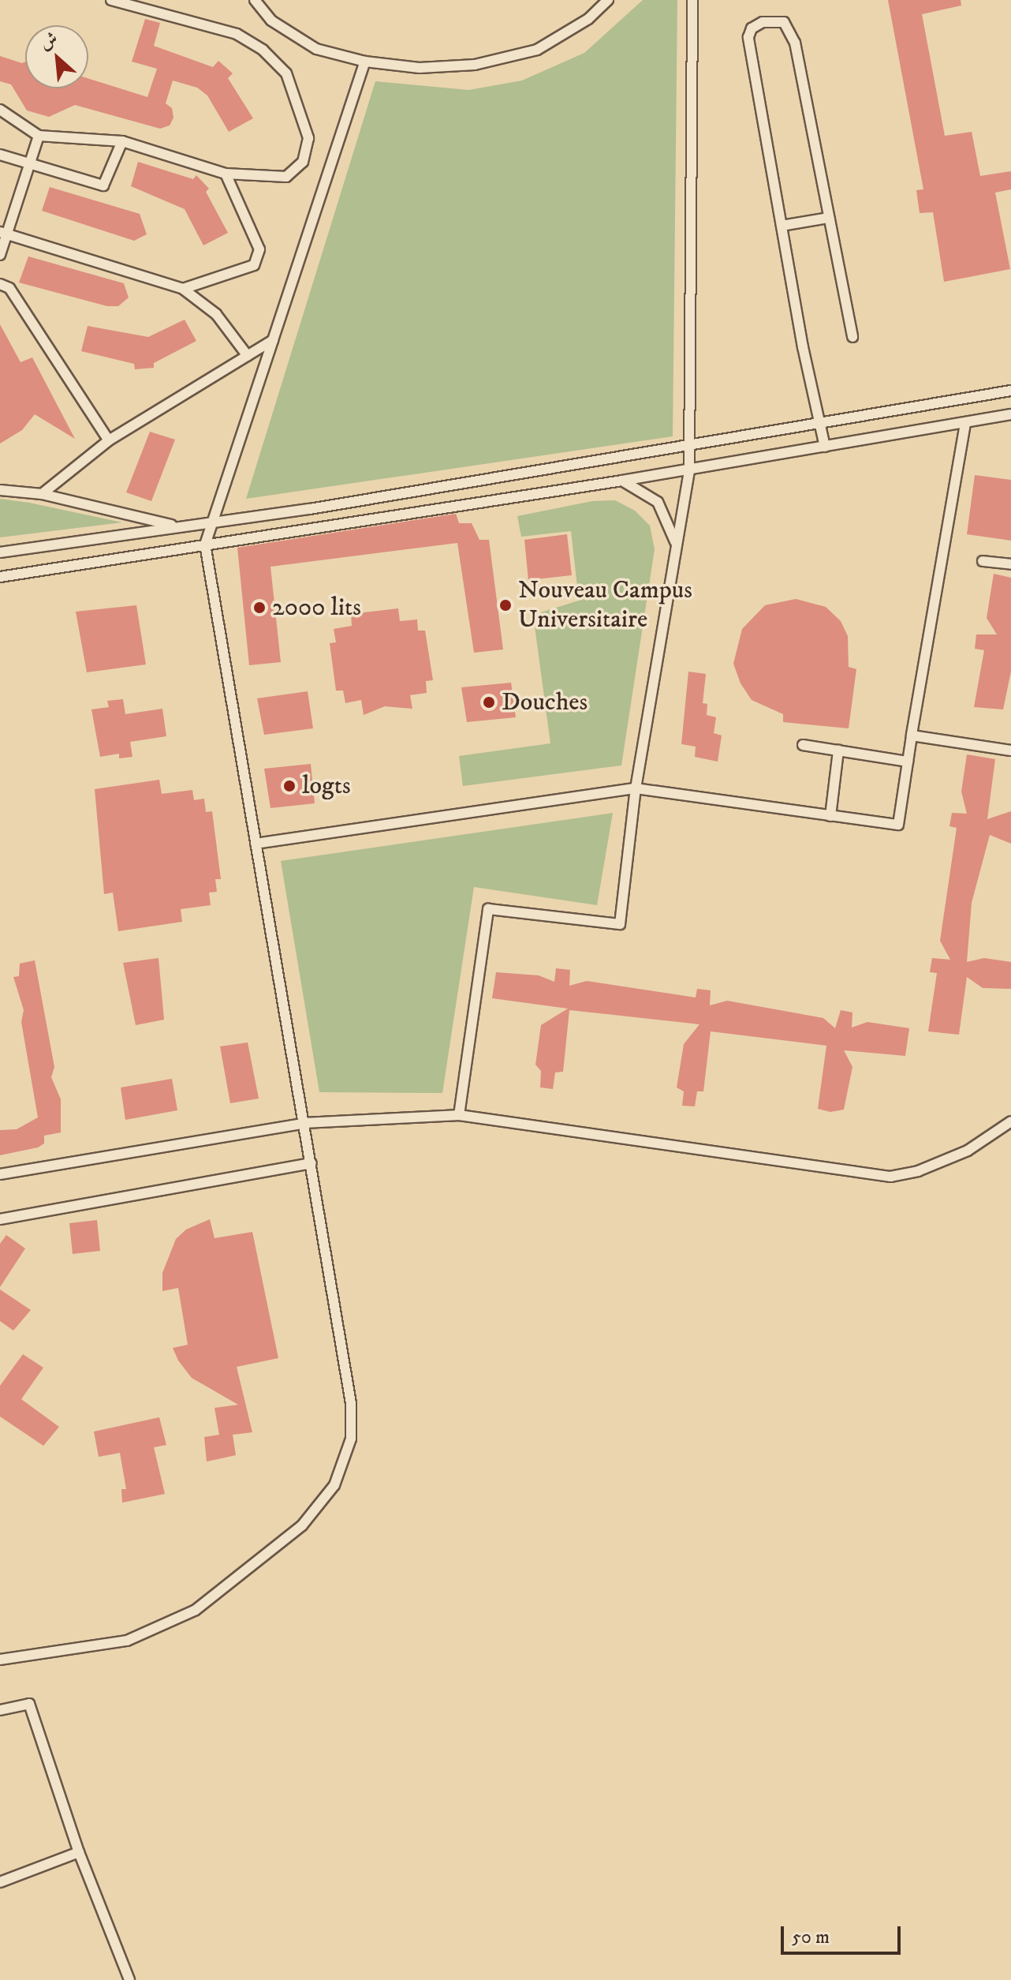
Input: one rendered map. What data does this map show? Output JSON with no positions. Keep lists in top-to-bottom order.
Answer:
{
  "places": [
    "Nouveau Campus Universitaire",
    "2000 lits",
    "Douches",
    "logts"
  ],
  "scale_bar": "50 m",
  "north": "top left"
}
